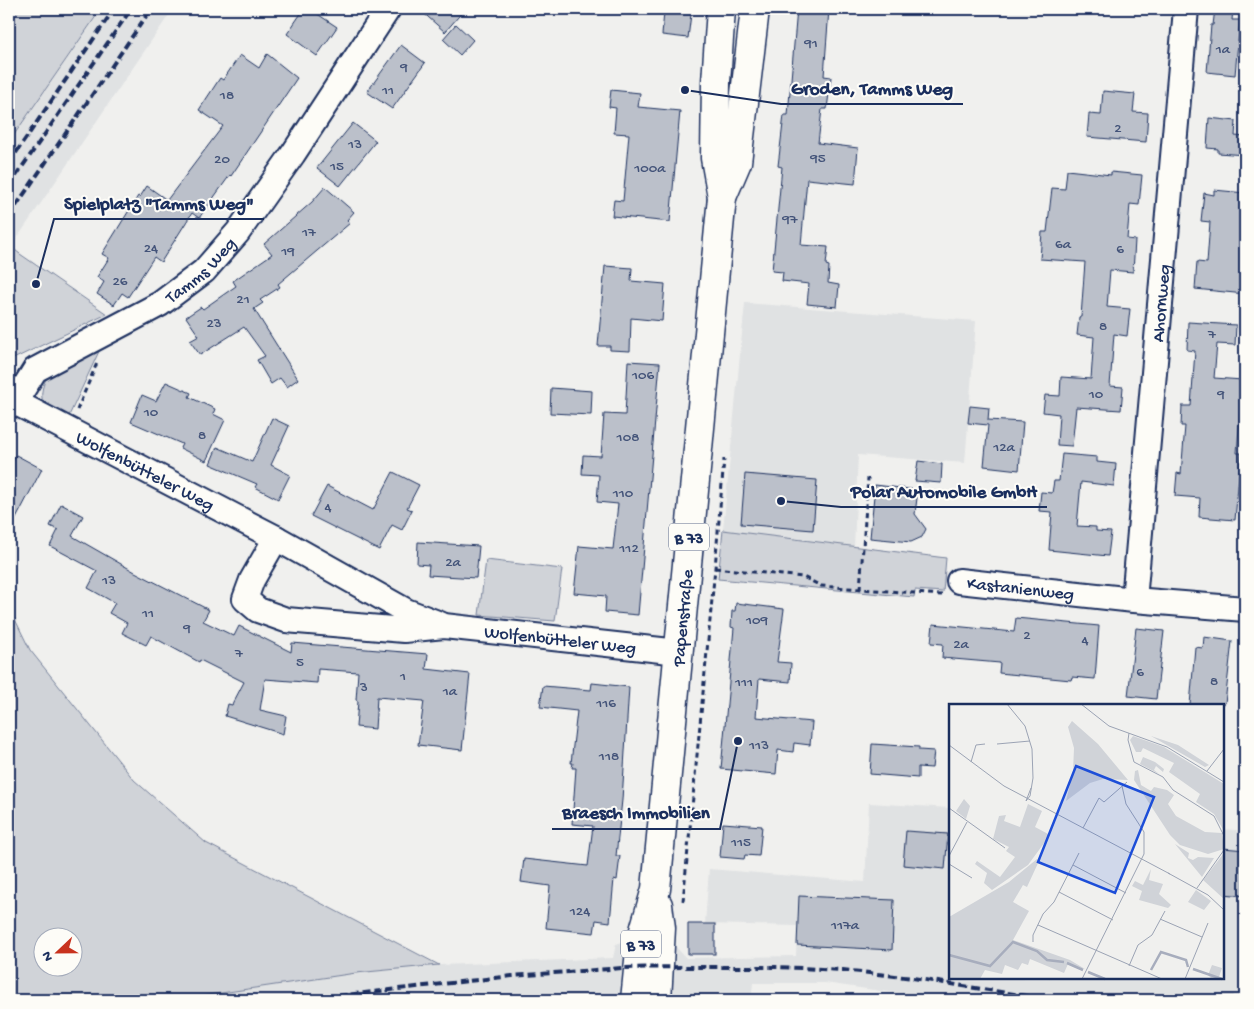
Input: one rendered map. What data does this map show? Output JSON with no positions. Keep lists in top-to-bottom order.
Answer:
{
  "streets": {
    "main road": ["B 73", "Papenstraße"],
    "street": [
      "Tamms Weg",
      "Ahornweg",
      "Wolfenbütteler Weg",
      "Kastanienweg"
    ]
  },
  "crossings": [
    ["Tamms Weg", "Wolfenbütteler Weg"],
    ["Ahornweg", "Kastanienweg"],
    ["Wolfenbütteler Weg", "Papenstraße"]
  ],
  "places": [
    "Groden, Tamms Weg",
    "Spielplatz \"Tamms Weg\"",
    "Polar Automobile GmbH",
    "Braesch Immobilien"
  ],
  "house_numbers": [
    "91",
    "1a",
    "9",
    "11",
    "18",
    "2",
    "13",
    "95",
    "20",
    "15",
    "100a",
    "97",
    "17",
    "6a",
    "24",
    "6",
    "19",
    "26",
    "21",
    "23",
    "8",
    "7",
    "106",
    "10",
    "9",
    "10",
    "8",
    "108",
    "12a",
    "110",
    "4",
    "112",
    "2a",
    "13",
    "11",
    "109",
    "9",
    "2",
    "4",
    "2a",
    "7",
    "5",
    "6",
    "1",
    "8",
    "111",
    "3",
    "1a",
    "116",
    "113",
    "118",
    "115",
    "124",
    "117a"
  ],
  "north": "left"
}
